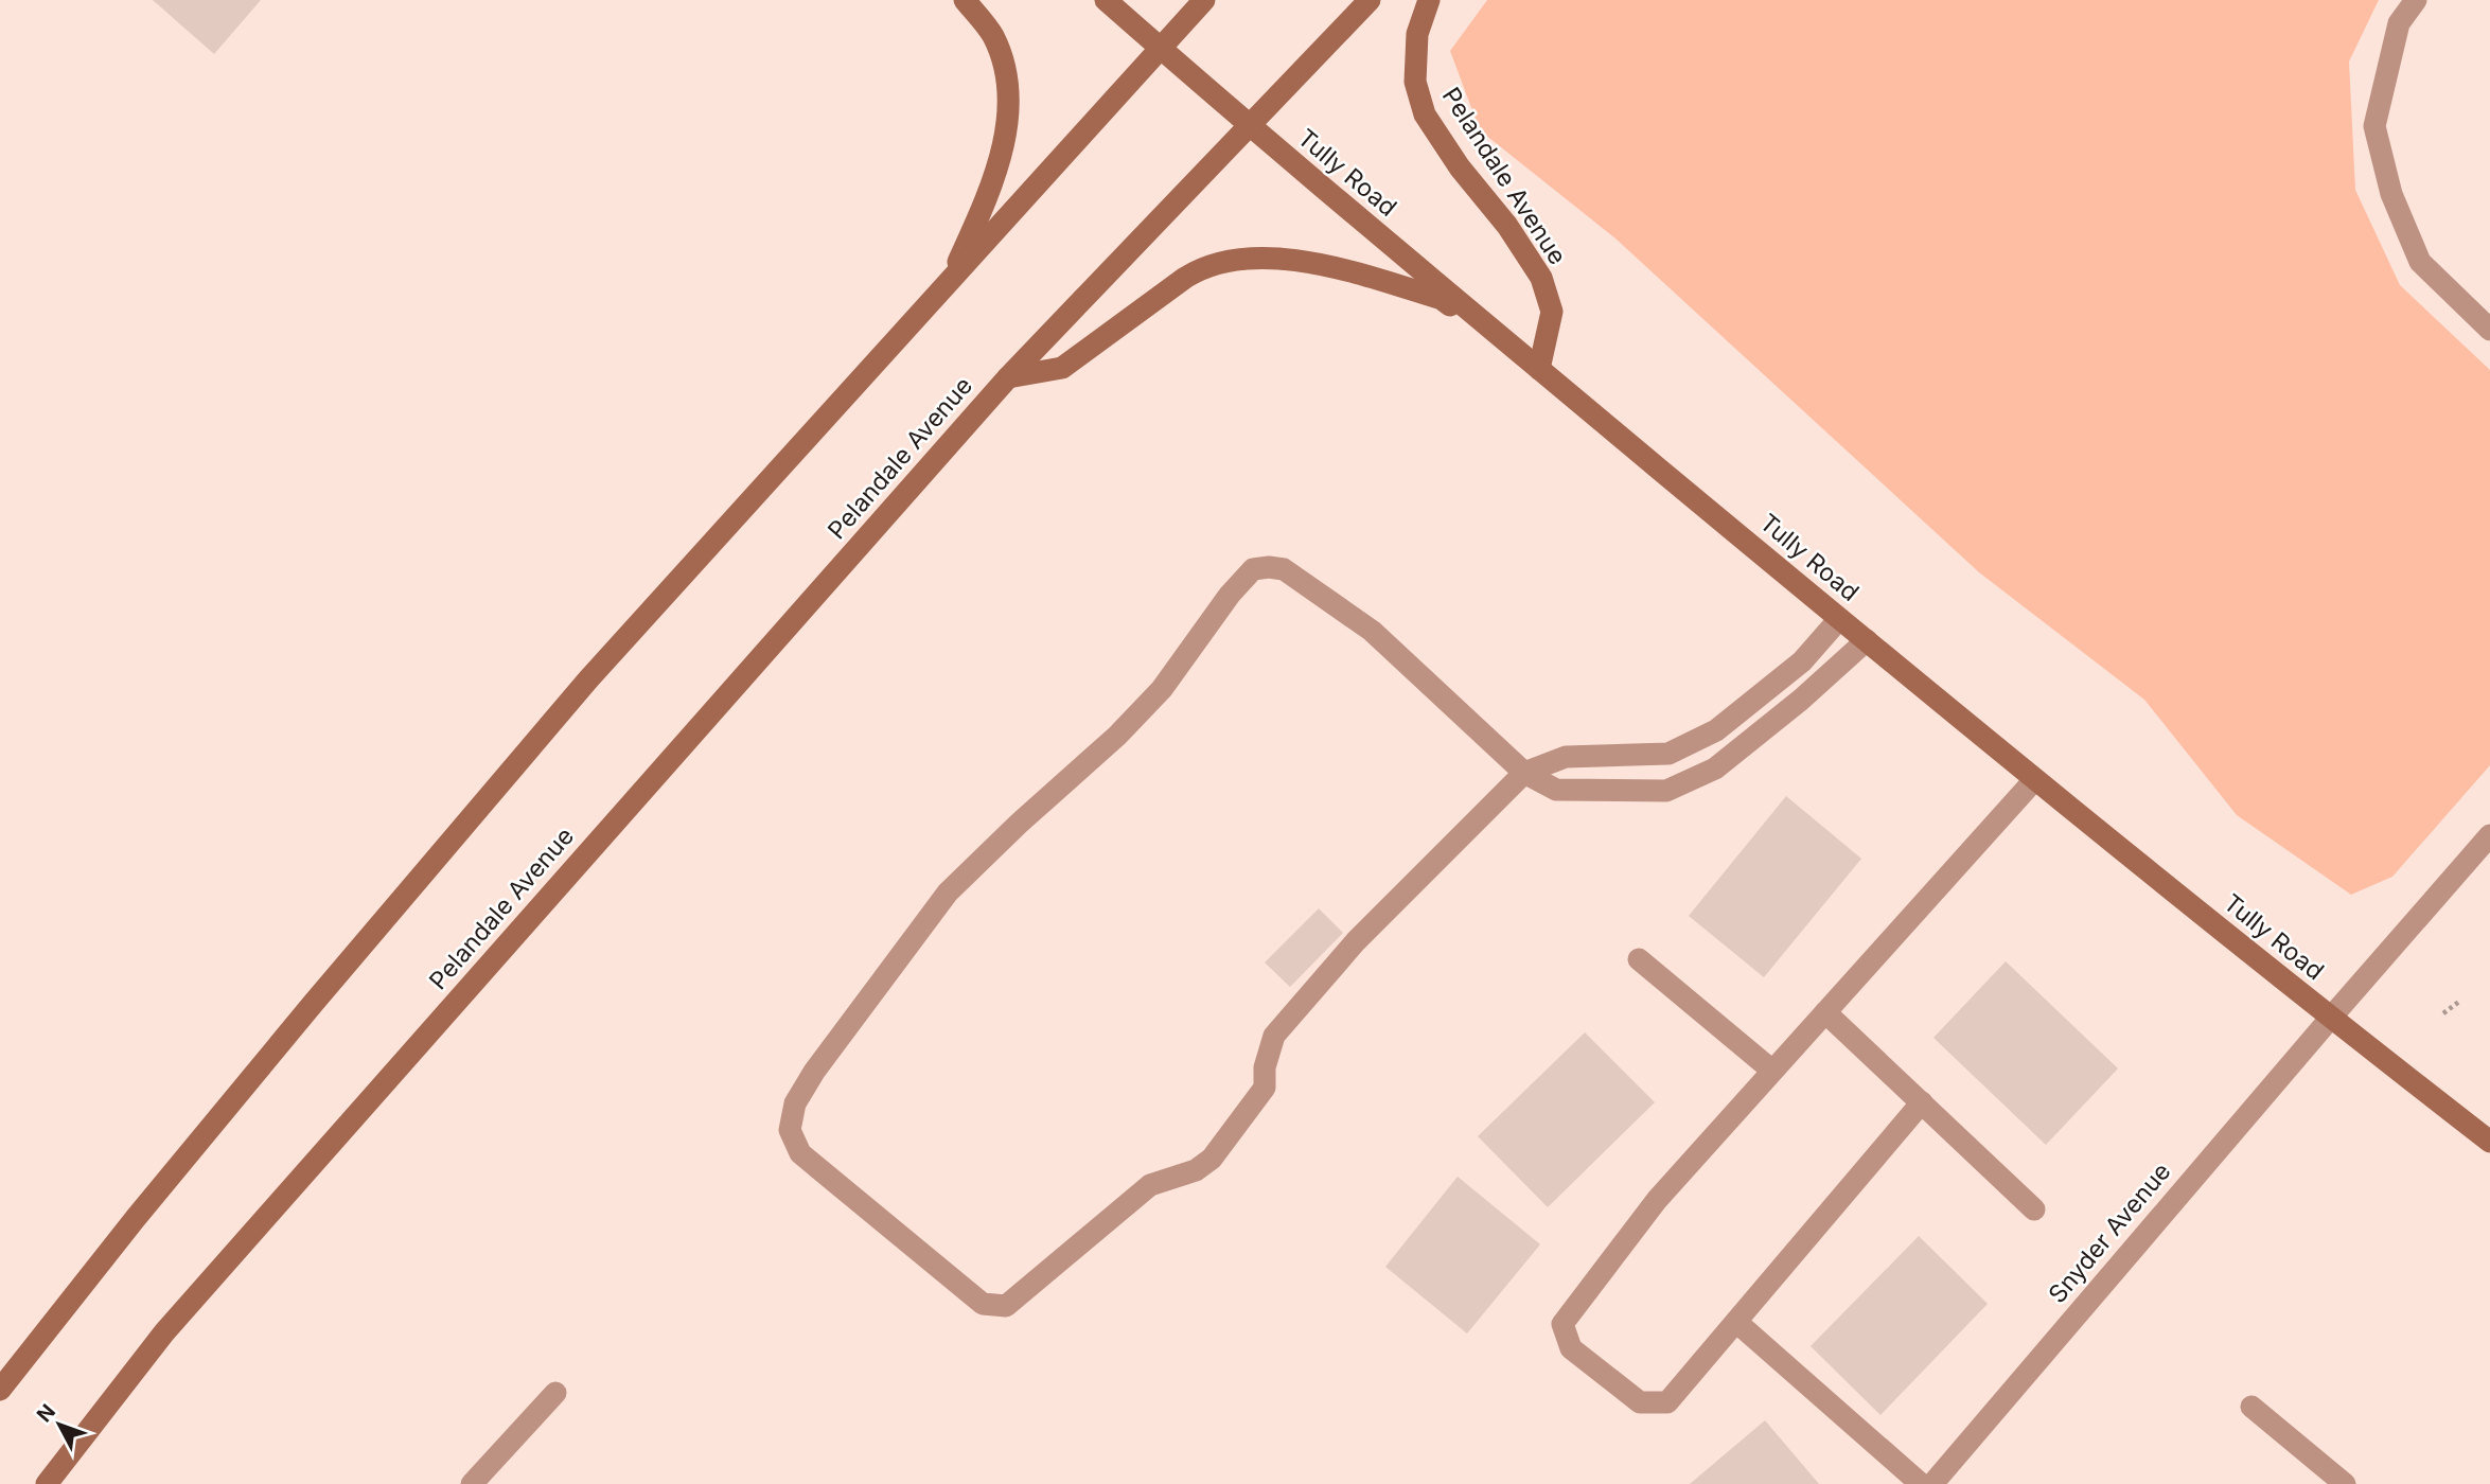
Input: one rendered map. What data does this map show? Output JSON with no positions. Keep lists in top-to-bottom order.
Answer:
{
  "streets": {
    "main road": ["Tully Road", "Pelandale Avenue"],
    "street": ["Snyder Avenue"]
  },
  "crossings": [
    ["Tully Road", "Pelandale Avenue"],
    ["Tully Road", "Snyder Avenue"]
  ],
  "north": "top left"
}
